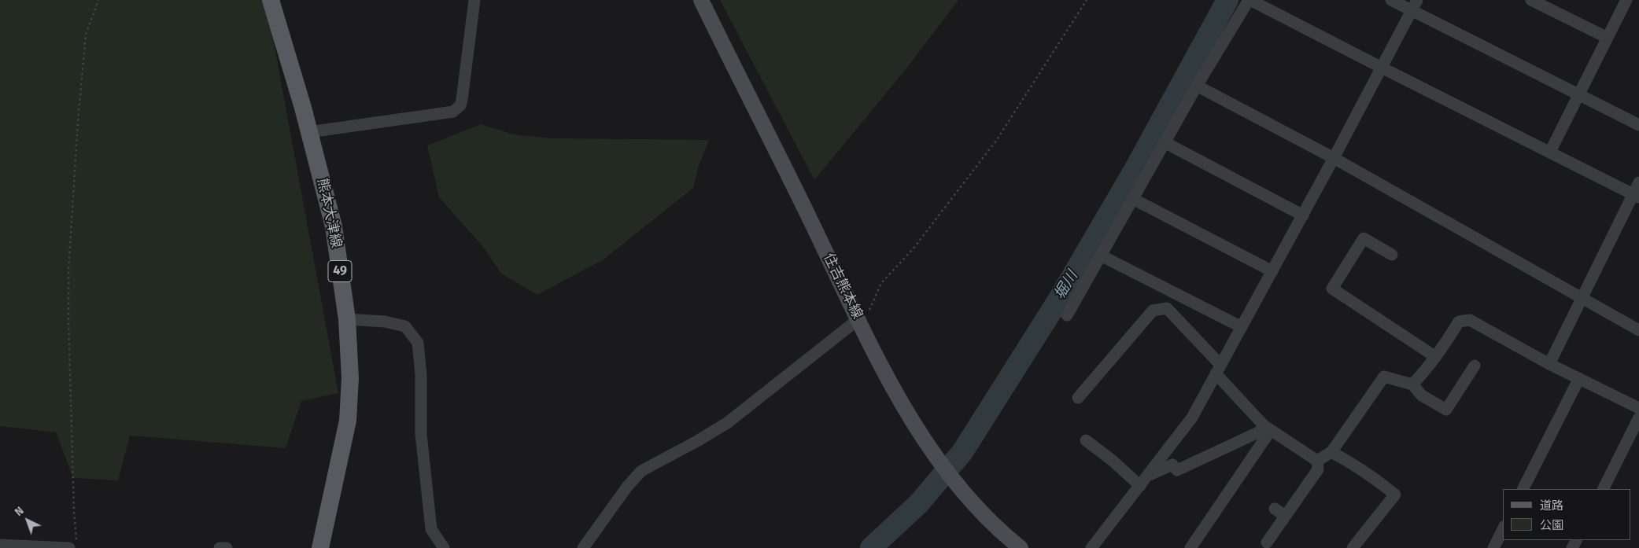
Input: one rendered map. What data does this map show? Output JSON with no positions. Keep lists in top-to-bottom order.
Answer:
{
  "streets": {
    "main road": ["熊本大津線", "49", "住吉熊本線"]
  },
  "water": ["堀川"],
  "legend": ["道路", "公園"],
  "north": "top left"
}
